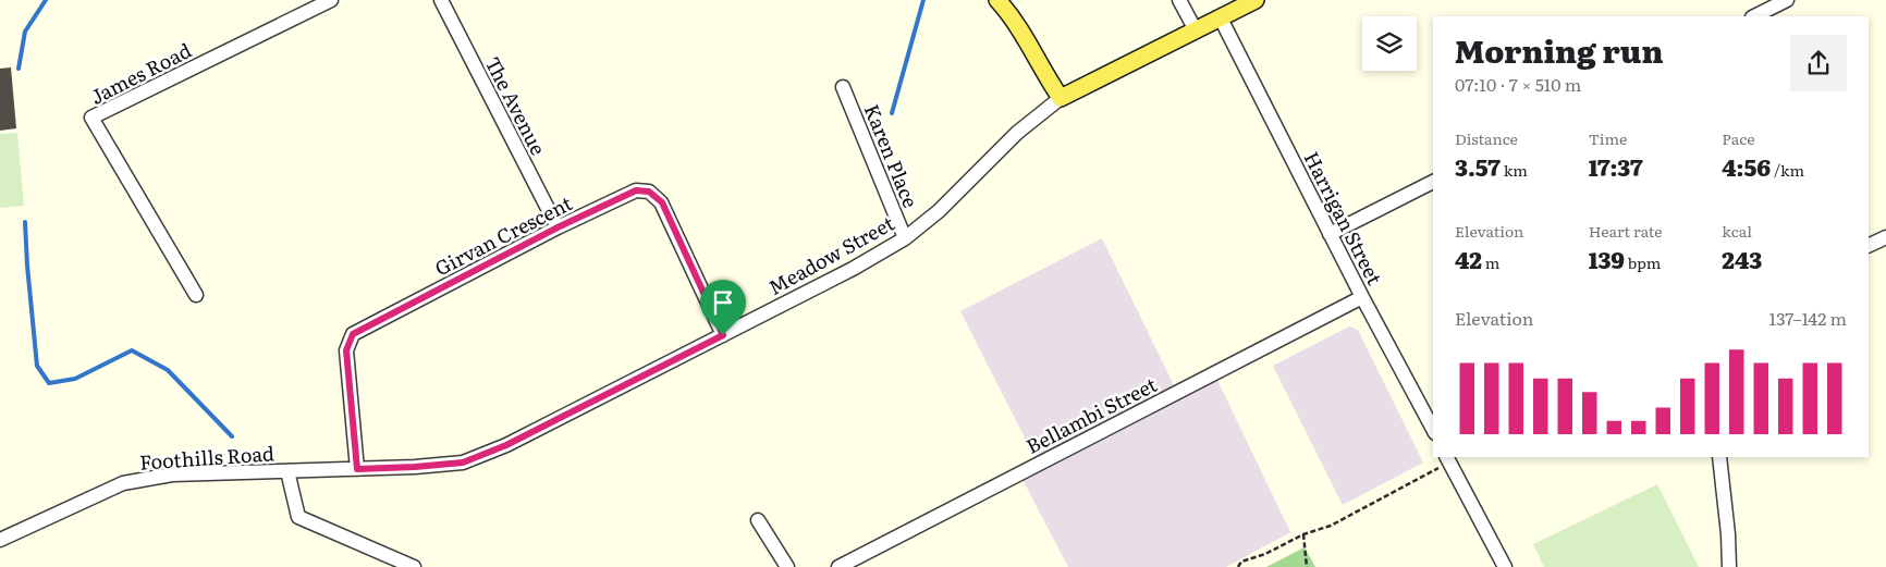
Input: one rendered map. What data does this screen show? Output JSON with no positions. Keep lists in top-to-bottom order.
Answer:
{
  "streets": {
    "main road": ["Meadow Street"],
    "street": [
      "James Road",
      "The Avenue",
      "Karen Place",
      "Harrigan Street",
      "Girvan Crescent",
      "Bellambi Street",
      "Foothills Road"
    ]
  },
  "crossings": [
    ["The Avenue", "Girvan Crescent"],
    ["Karen Place", "Meadow Street"],
    ["Harrigan Street", "Meadow Street"],
    ["Harrigan Street", "Bellambi Street"],
    ["Girvan Crescent", "Meadow Street"],
    ["Meadow Street", "Foothills Road"]
  ],
  "page": {
    "heading": ["Morning run", "07:10 · 7 × 510 m"],
    "stats": [
      ["Distance", "3.57 km"],
      ["Time", "17:37"],
      ["Pace", "4:56 /km"],
      ["Elevation", "42 m"],
      ["Heart rate", "139 bpm"],
      ["kcal", "243"]
    ],
    "chart": ["Elevation", "137–142 m"]
  }
}
